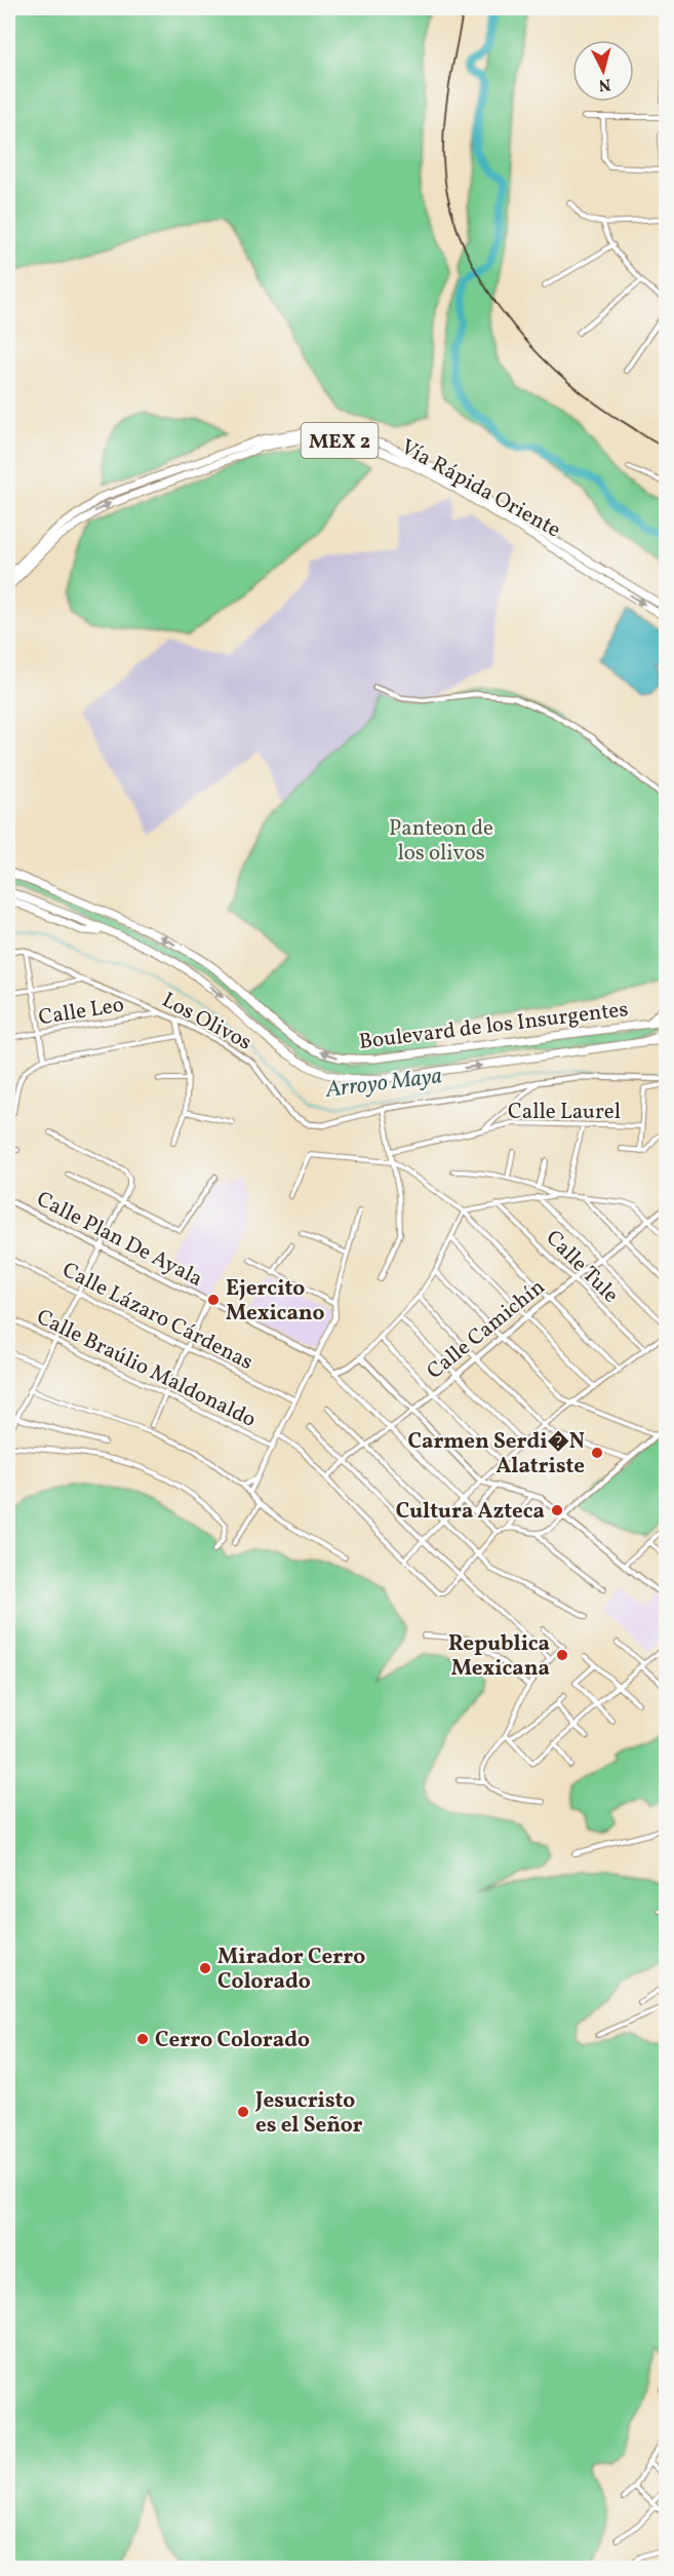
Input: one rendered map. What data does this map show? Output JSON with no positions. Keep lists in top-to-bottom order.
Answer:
{
  "streets": {
    "highway": ["MEX 2", "Vía Rápida Oriente", "Boulevard de los Insurgentes"],
    "street": [
      "Calle Leo",
      "Los Olivos",
      "Calle Laurel",
      "Calle Plan De Ayala",
      "Calle Tule",
      "Calle Lázaro Cárdenas",
      "Calle Camichín",
      "Calle Braúlio Maldonaldo"
    ]
  },
  "crossings": [
    ["Calle Leo", "Los Olivos"],
    ["Calle Tule", "Calle Camichín"]
  ],
  "one_way": ["Vía Rápida Oriente"],
  "water": ["Arroyo Maya"],
  "parks": ["Panteon de los olivos"],
  "places": [
    "Ejercito Mexicano",
    "Carmen Serdi�N Alatriste",
    "Cultura Azteca",
    "Republica Mexicana",
    "Mirador Cerro Colorado",
    "Cerro Colorado",
    "Jesucristo es el Señor"
  ],
  "north": "bottom"
}
